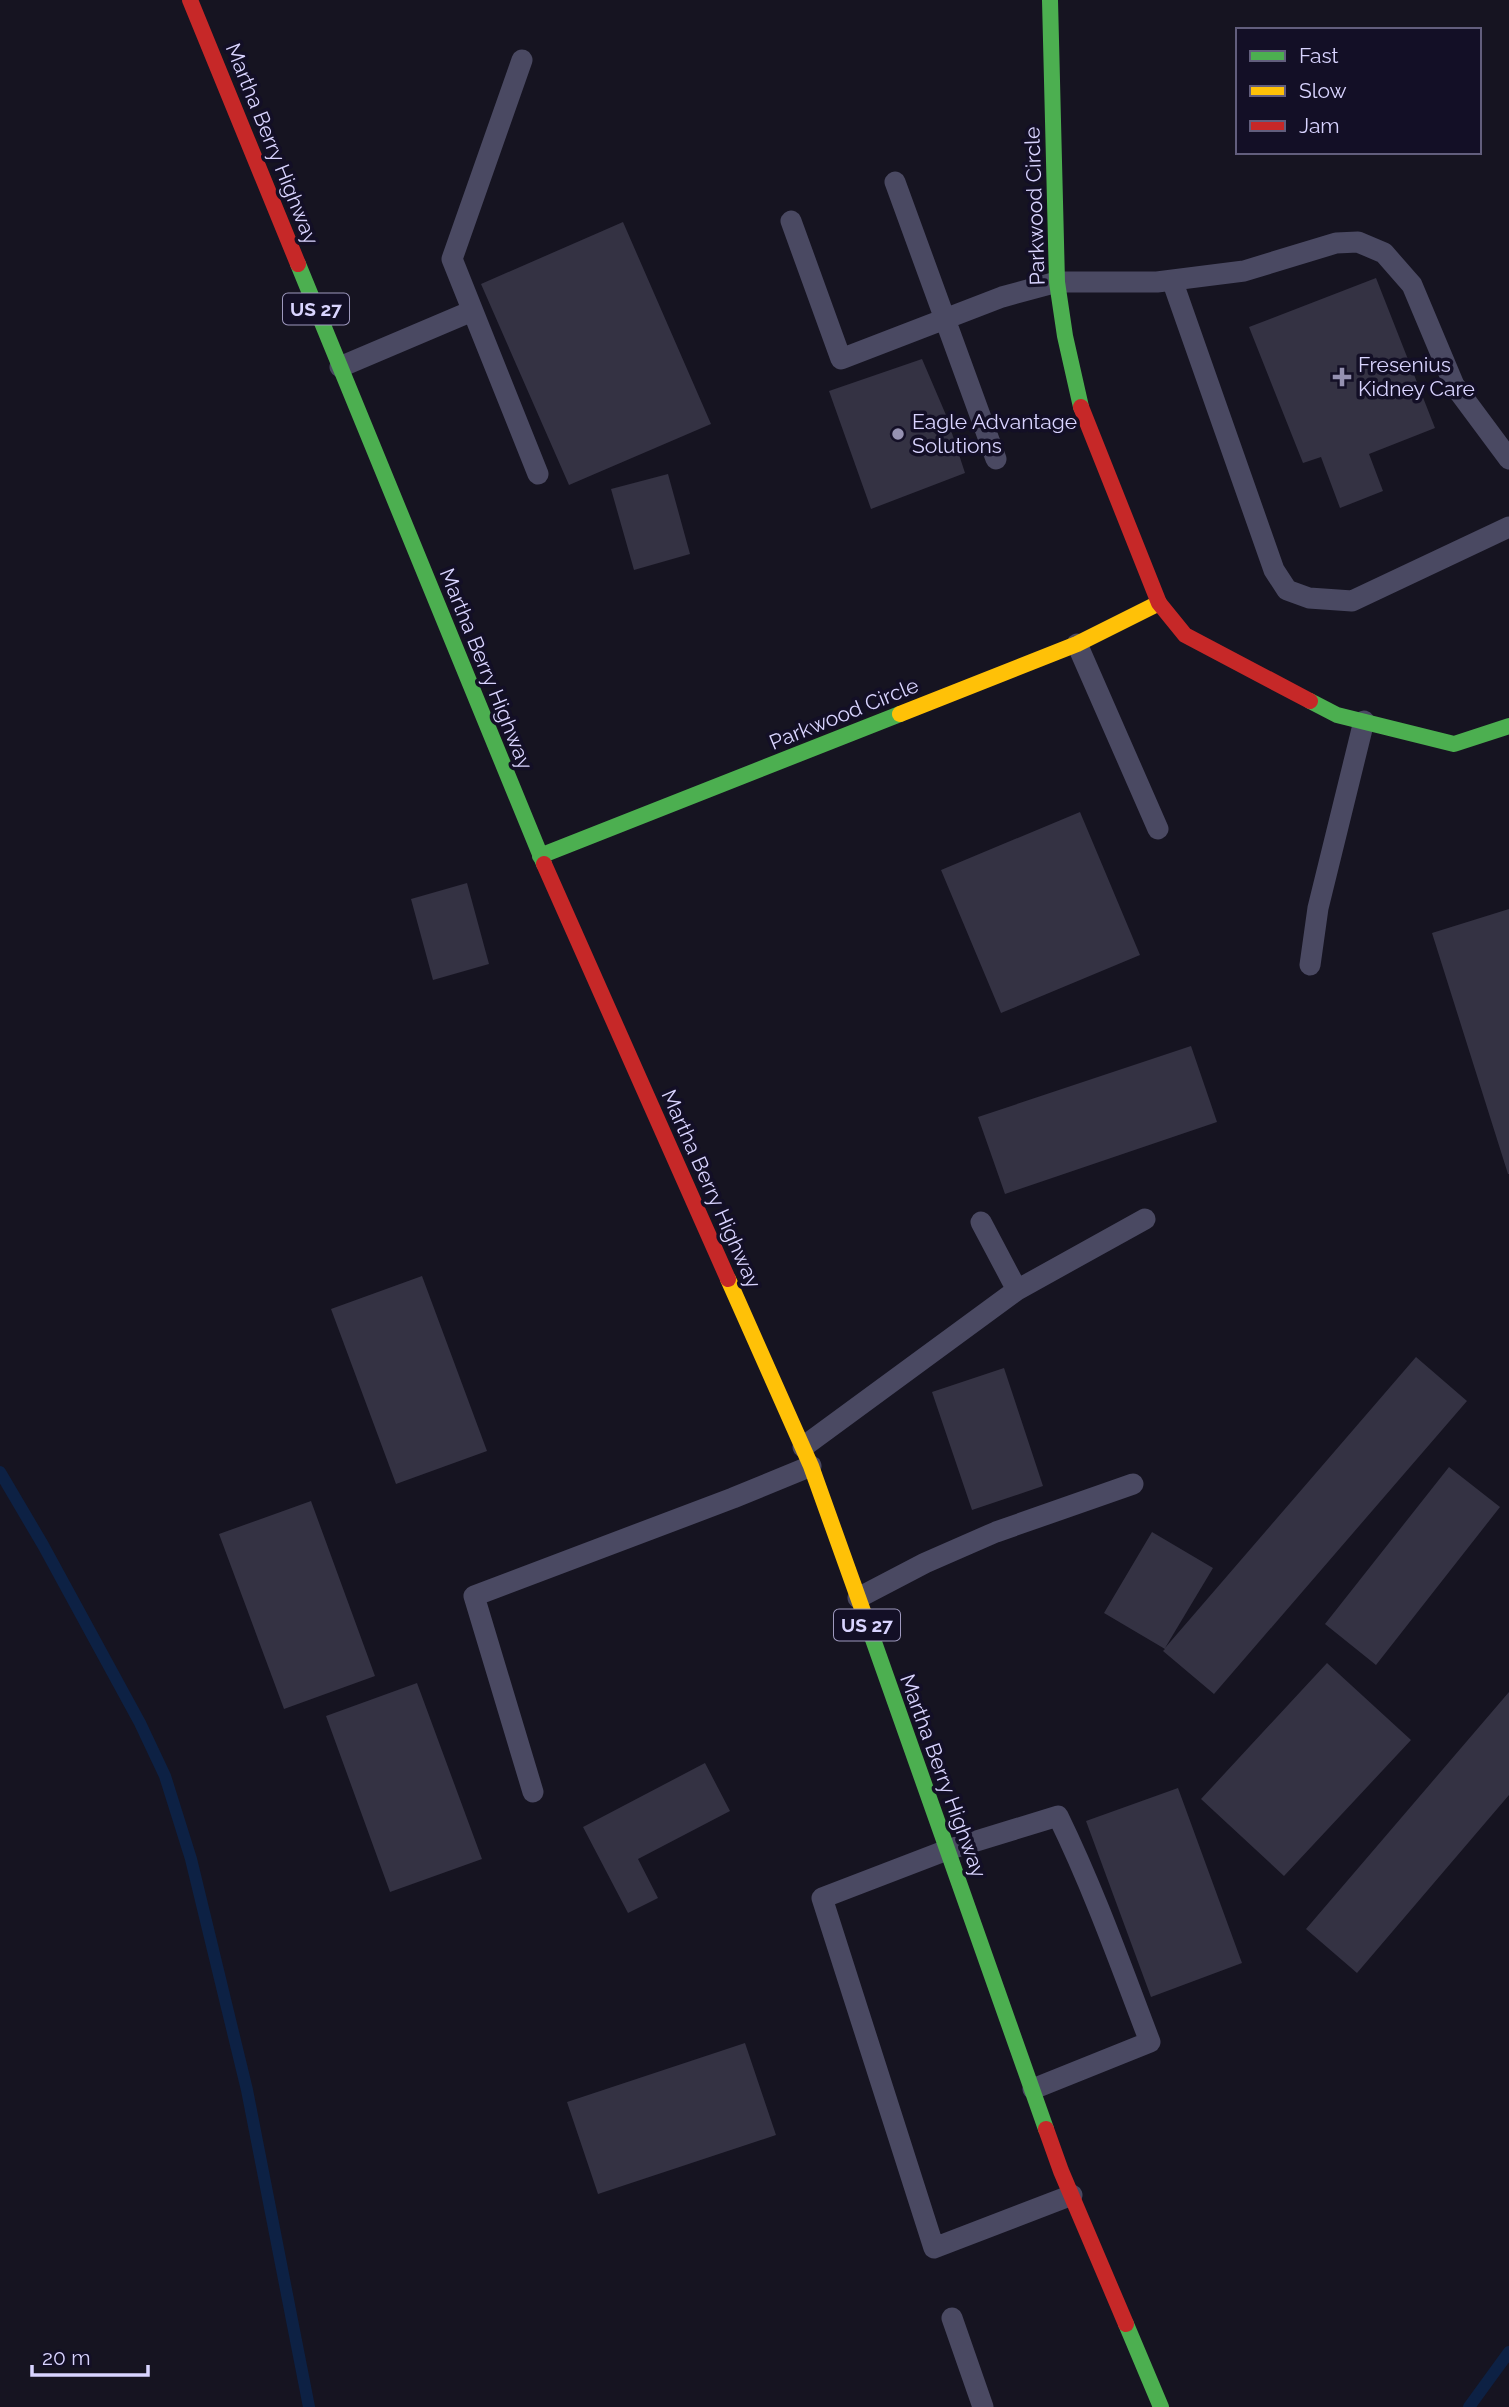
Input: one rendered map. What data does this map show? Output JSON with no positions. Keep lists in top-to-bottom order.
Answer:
{
  "streets": {
    "main road": ["Martha Berry Highway", "Parkwood Circle", "US 27"]
  },
  "crossings": [
    ["Martha Berry Highway", "Parkwood Circle"]
  ],
  "places": {
    "health": ["Fresenius Kidney Care"],
    "other": ["Eagle Advantage Solutions"]
  },
  "legend": ["Fast", "Slow", "Jam"],
  "scale_bar": "20 m"
}
